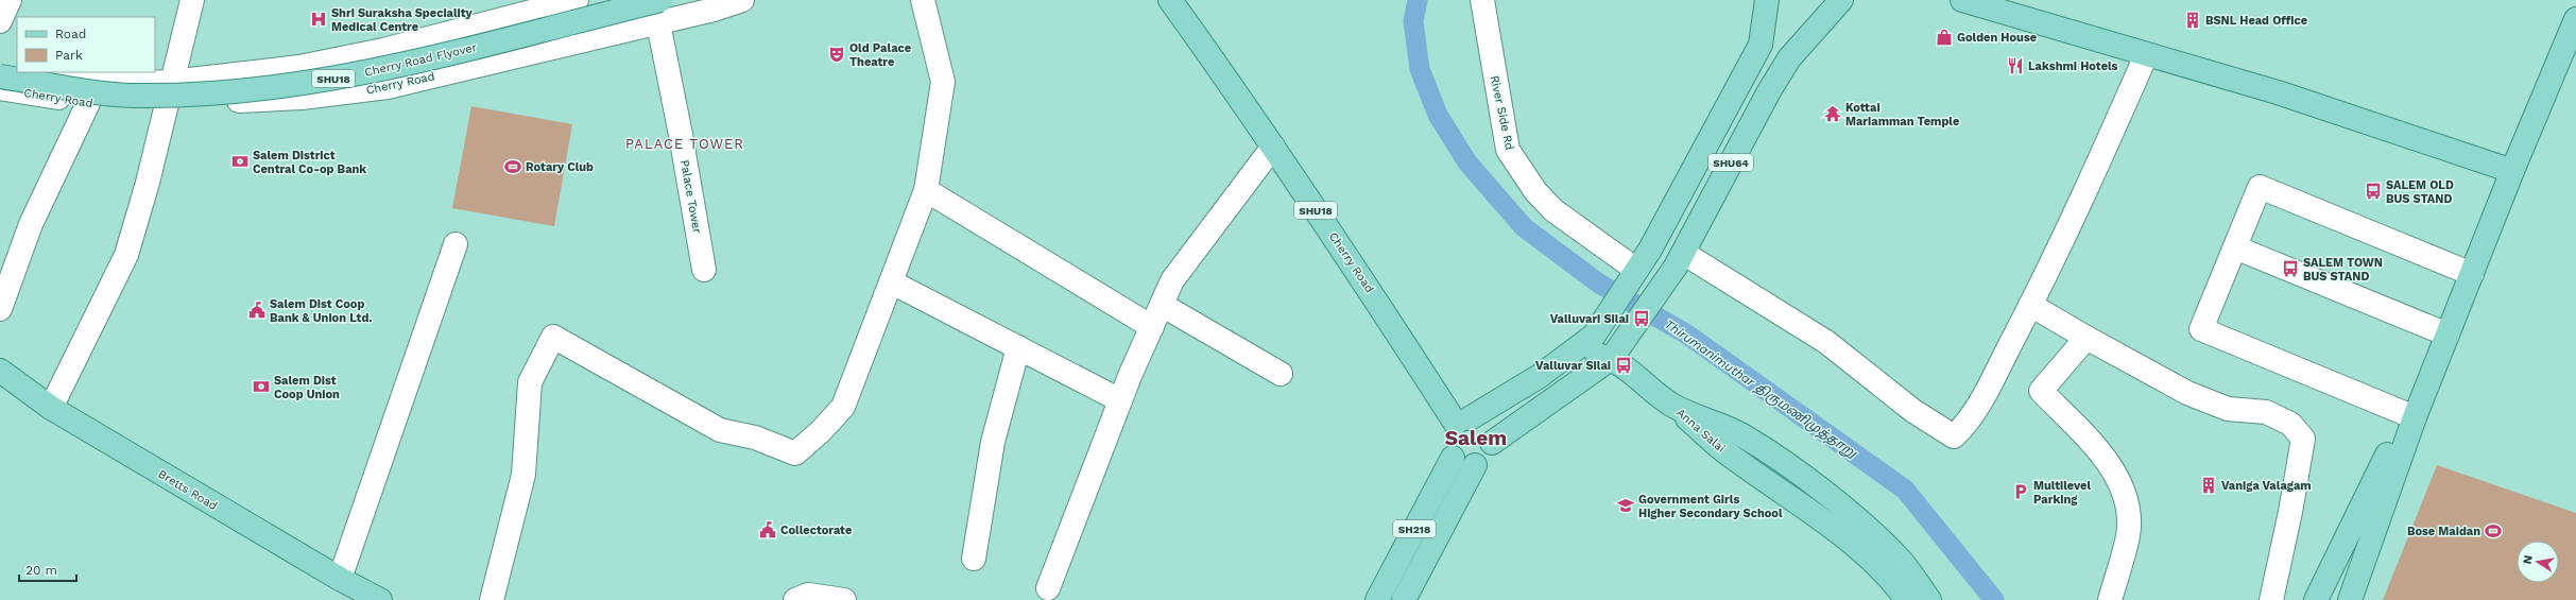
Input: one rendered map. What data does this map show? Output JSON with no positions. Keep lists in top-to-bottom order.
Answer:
{
  "streets": {
    "main road": [
      "Cherry Road Flyover",
      "SHU18",
      "Cherry Road",
      "SHU64",
      "Anna Salai",
      "Bretts Road",
      "SH218"
    ],
    "street": ["River Side Rd", "Palace Tower"]
  },
  "crossings": [
    ["Cherry Road", "Palace Tower"],
    ["Cherry Road", "SH218"]
  ],
  "districts": ["PALACE TOWER", "Salem"],
  "water": ["Thirumanimuthar திருமணிமுத்தாறு"],
  "places": {
    "hospital": ["Shri Suraksha Speciality Medical Centre"],
    "building": ["BSNL Head Office", "Vaniga Valagam"],
    "shop": ["Golden House"],
    "theatre": ["Old Palace Theatre"],
    "restaurant": ["Lakshmi Hotels"],
    "temple": ["Kottai Mariamman Temple"],
    "bank": ["Salem District Central Co-op Bank", "Salem Dist Coop Union"],
    "sports": ["Rotary Club", "Bose Maidan"],
    "bus stop": [
      "SALEM OLD BUS STAND",
      "SALEM TOWN BUS STAND",
      "Valluvari Silai",
      "Valluvar Silai"
    ],
    "public building": ["Salem Dist Coop Bank & Union Ltd.", "Collectorate"],
    "parking": ["Multilevel Parking"],
    "school or university": ["Government Girls Higher Secondary School"]
  },
  "legend": ["Road", "Park"],
  "scale_bar": "20 m",
  "north": "left"
}
